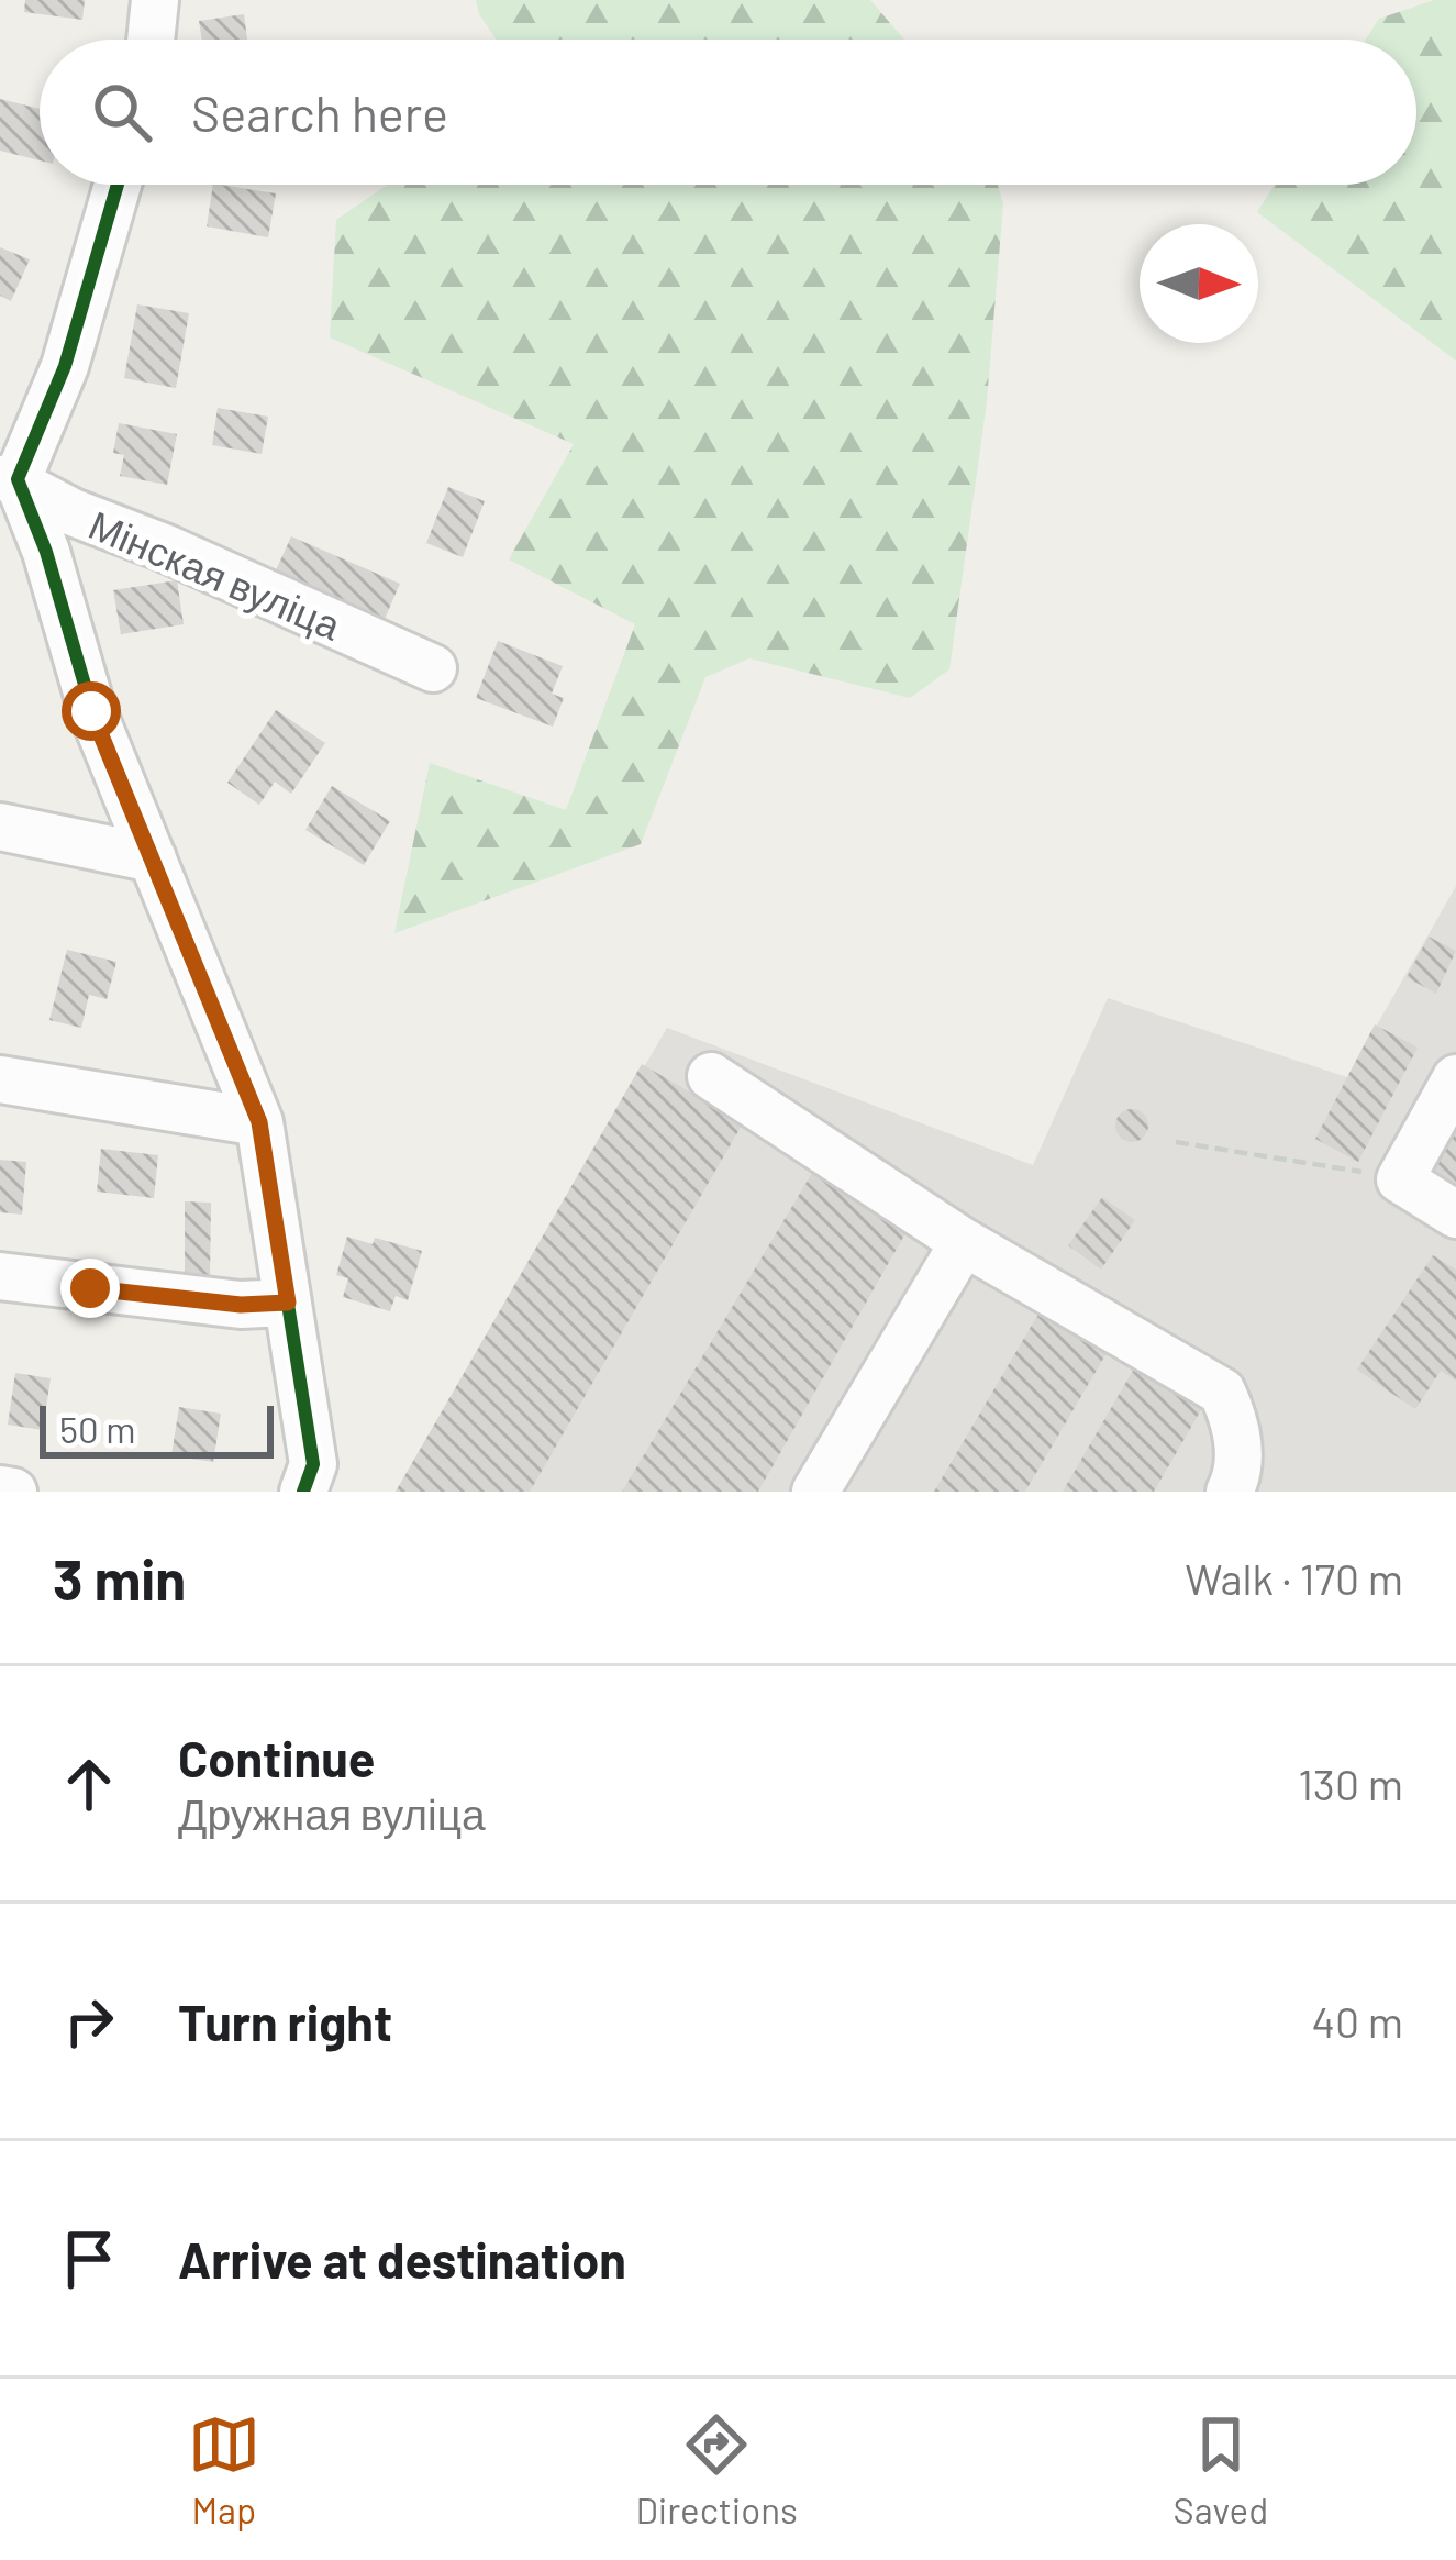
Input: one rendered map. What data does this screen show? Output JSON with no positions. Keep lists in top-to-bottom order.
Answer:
{
  "streets": {
    "street": ["Мінская вуліца"]
  },
  "scale_bar": "50 m",
  "north": "right",
  "page": {
    "search": "Search here",
    "scale": "50 m",
    "heading": ["3 min", "Walk · 170 m"],
    "list": [
      ["Continue", "Дружная вуліца", "130 m"],
      ["Turn right", "40 m"],
      "Arrive at destination"
    ],
    "nav": ["Map", "Directions", "Saved"]
  }
}
